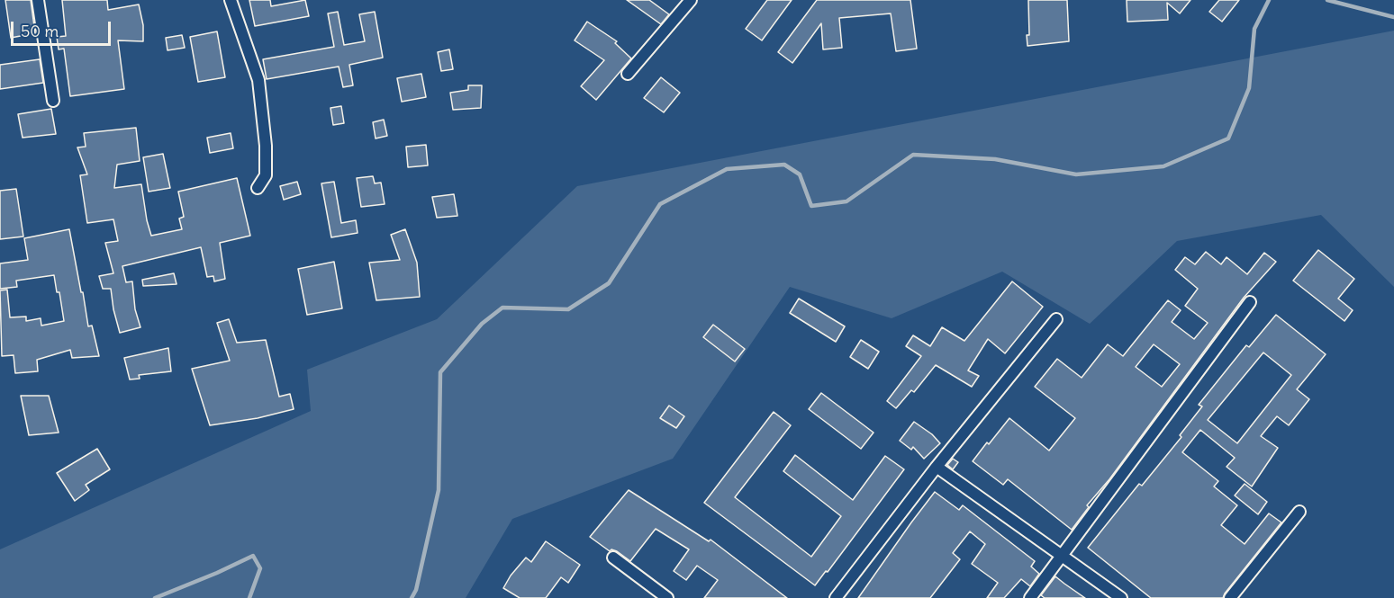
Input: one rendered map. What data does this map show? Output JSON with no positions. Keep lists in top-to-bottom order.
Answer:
{
  "scale_bar": "50 m"
}
